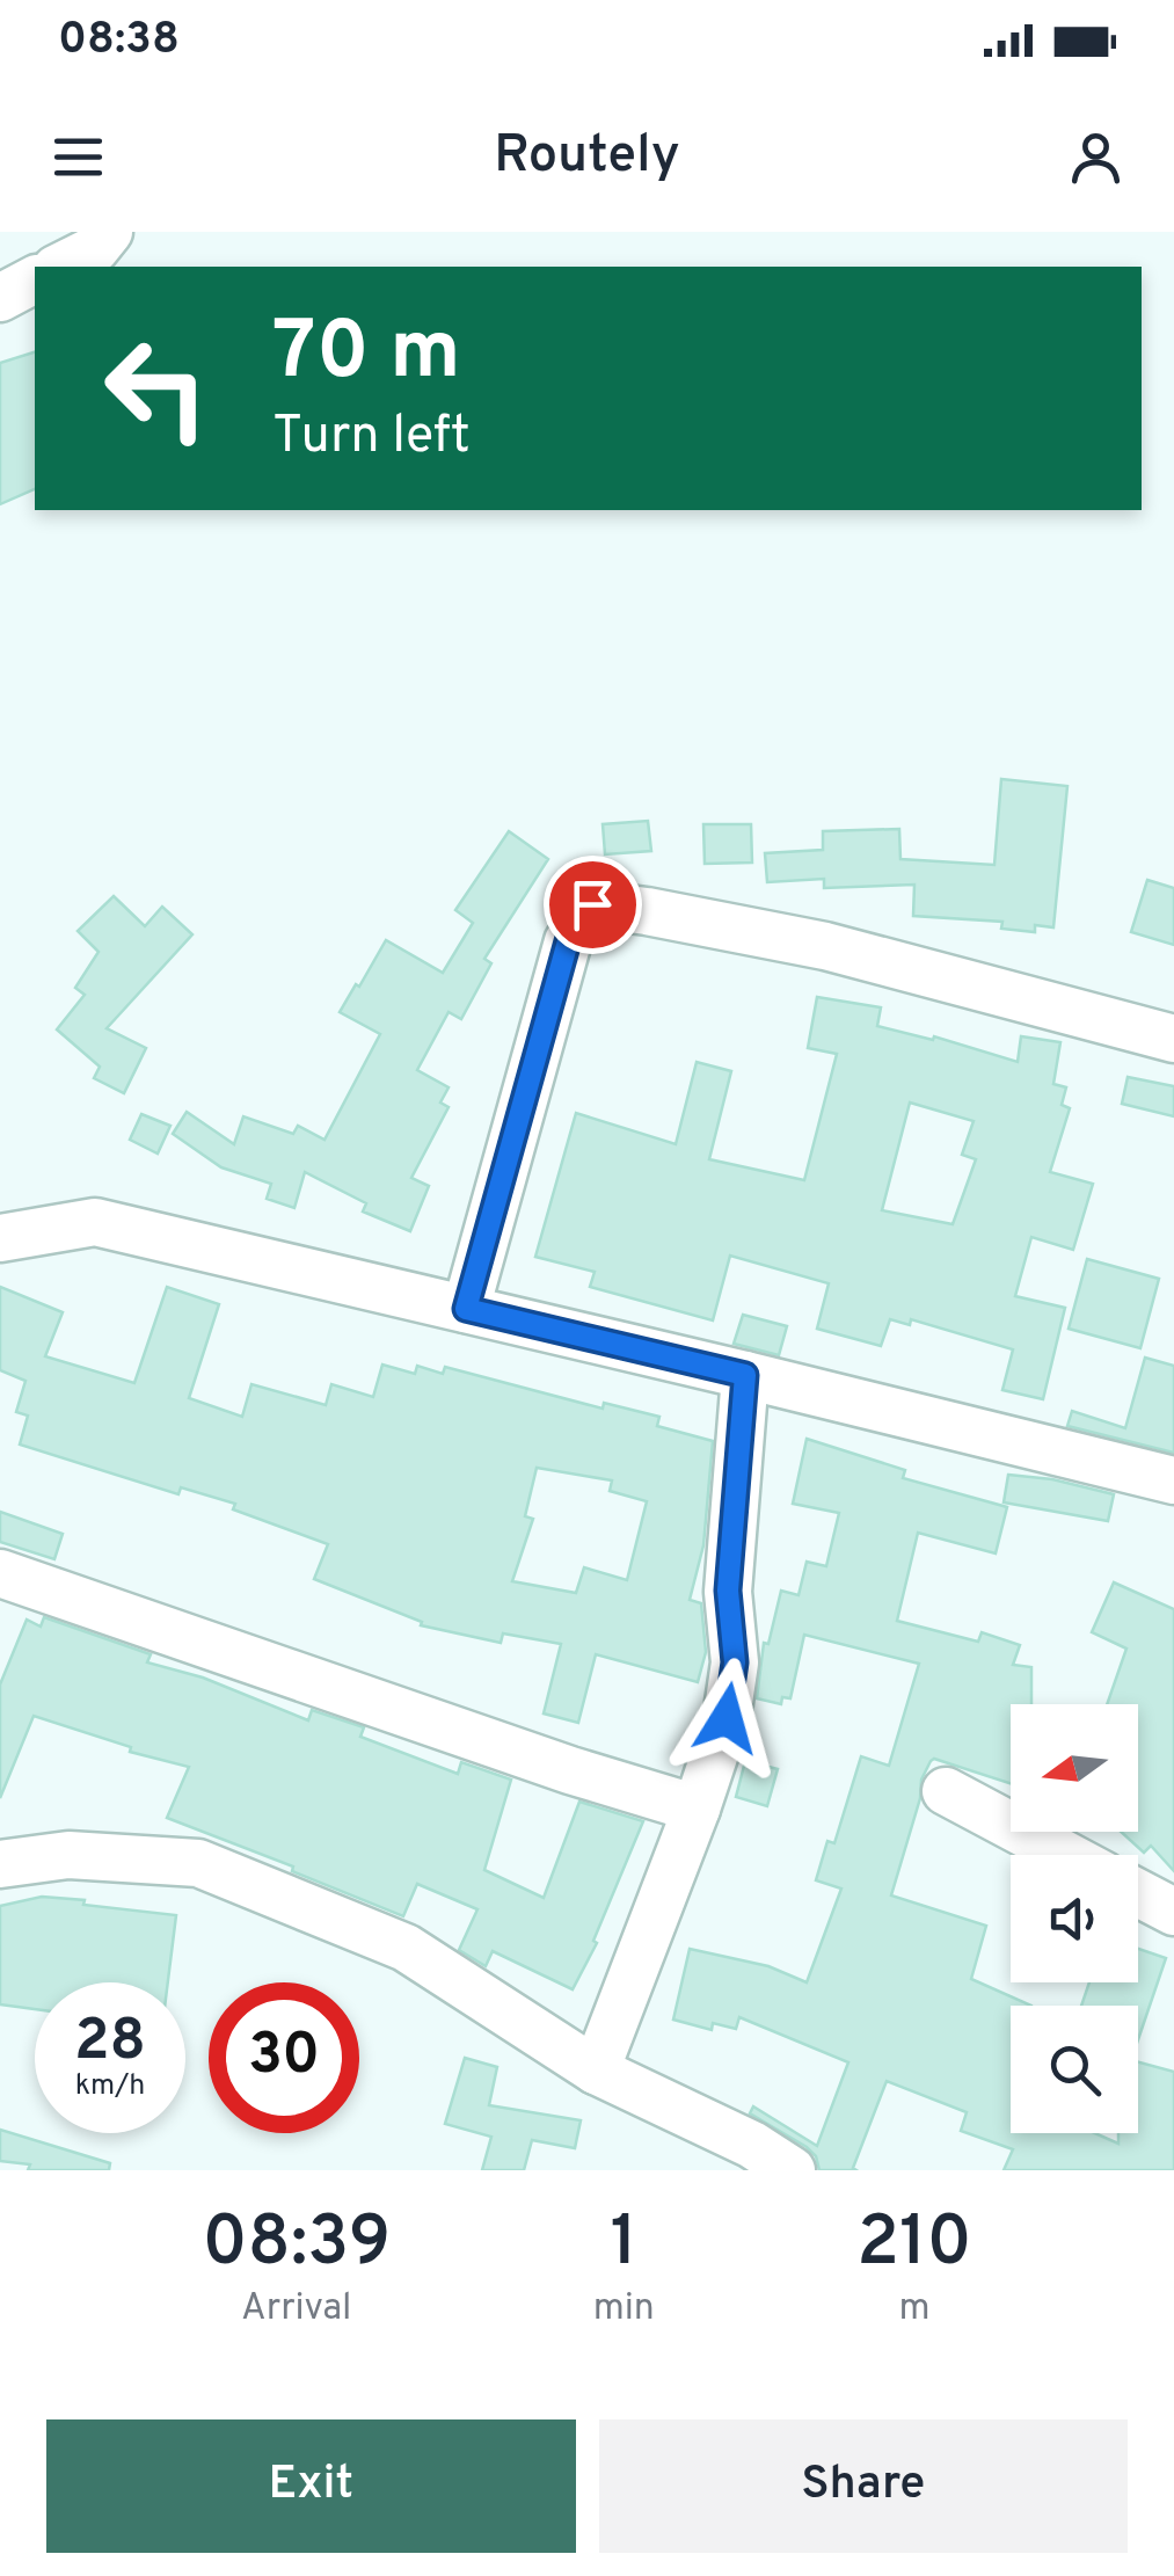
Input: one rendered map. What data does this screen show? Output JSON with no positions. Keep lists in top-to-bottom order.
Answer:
{
  "north": "left",
  "page": {
    "status": "08:38",
    "header": "Routely",
    "turn": ["70 m", "Turn left"],
    "speed": "28 km/h",
    "limit": "30",
    "eta": [
      "08:39",
      "Arrival",
      "1",
      "min",
      "210",
      "m"
    ],
    "buttons": ["Exit", "Share"]
  }
}
